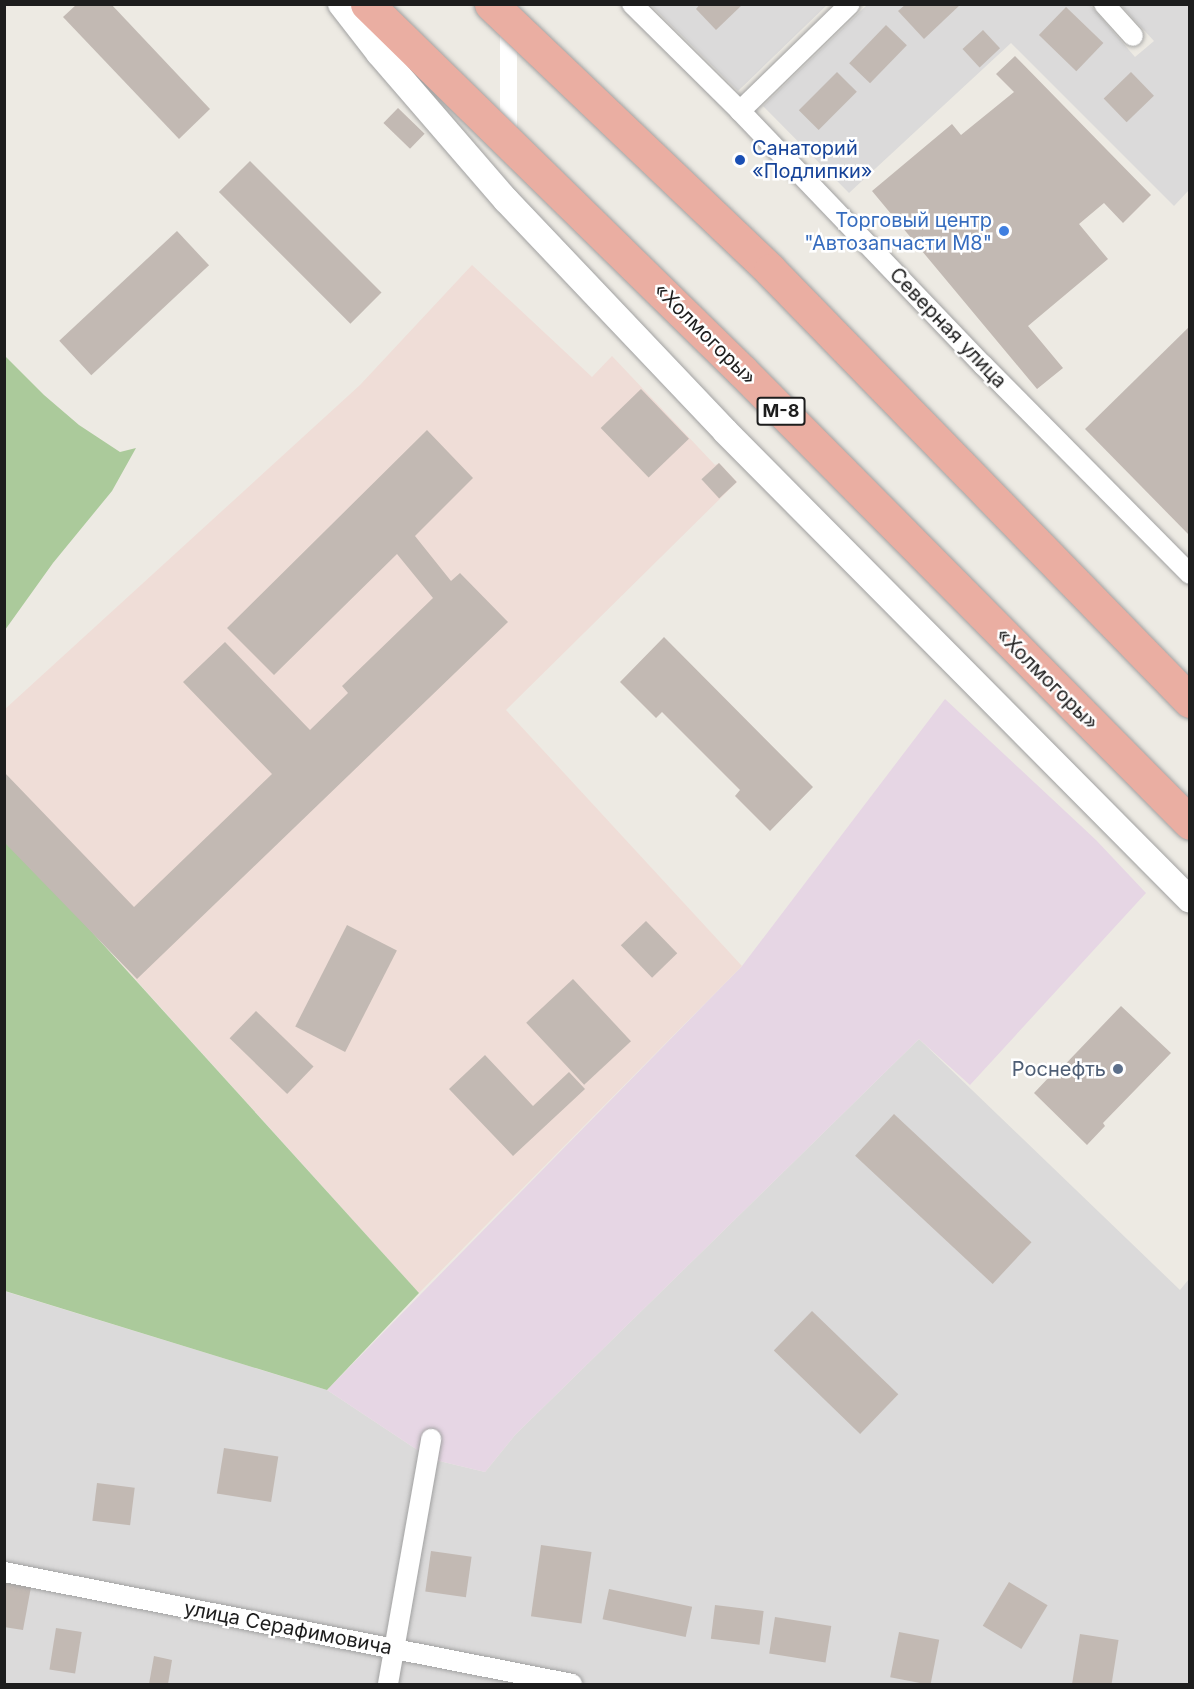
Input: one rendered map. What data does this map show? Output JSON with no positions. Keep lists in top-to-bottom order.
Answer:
{
  "streets": {
    "highway": ["«Холмогоры»", "М-8"],
    "street": ["Северная улица", "улица Серафимовича"]
  },
  "places": ["Санаторий «Подлипки»", "Торговый центр \"Автозапчасти М8\"", "Роснефть"]
}
